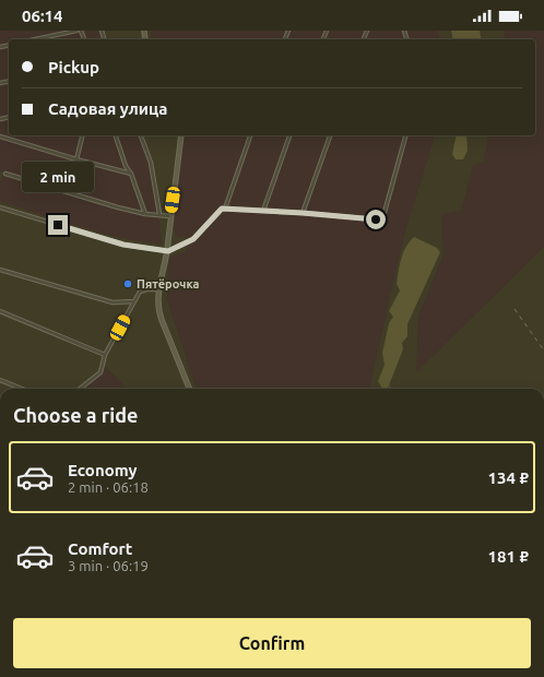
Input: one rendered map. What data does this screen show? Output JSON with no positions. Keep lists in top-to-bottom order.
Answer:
{
  "places": ["Пятёрочка"],
  "page": {
    "status": "06:14",
    "banner": ["Pickup", "Садовая улица"],
    "bubble": "2 min",
    "heading": "Choose a ride",
    "list": [
      {
        "name": "Economy",
        "note": "2 min · 06:18",
        "value": "134 ₽"
      },
      {
        "name": "Comfort",
        "note": "3 min · 06:19",
        "value": "181 ₽"
      }
    ],
    "buttons": "Confirm"
  }
}
